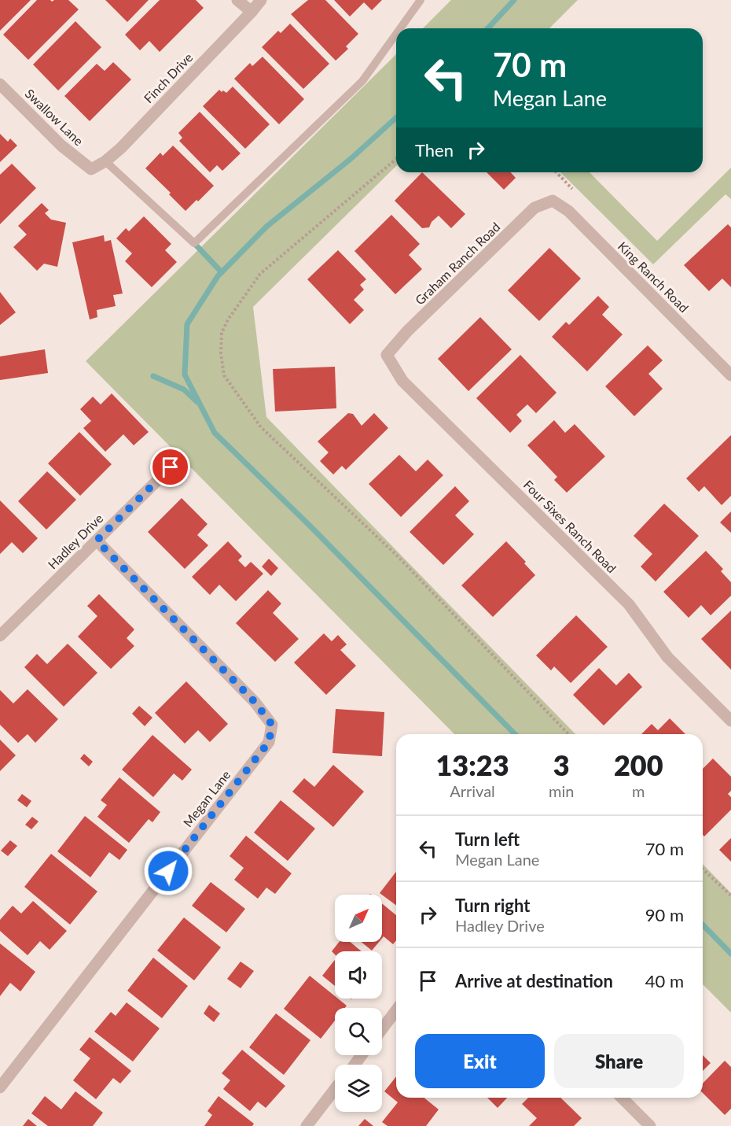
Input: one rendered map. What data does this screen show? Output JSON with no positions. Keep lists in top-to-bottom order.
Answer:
{
  "streets": {
    "street": [
      "Finch Drive",
      "Swallow Lane",
      "Graham Ranch Road",
      "King Ranch Road",
      "Four Sixes Ranch Road",
      "Hadley Drive",
      "Megan Lane"
    ]
  },
  "crossings": [
    ["Finch Drive", "Swallow Lane"],
    ["Graham Ranch Road", "King Ranch Road"],
    ["Graham Ranch Road", "Four Sixes Ranch Road"],
    ["Hadley Drive", "Megan Lane"]
  ],
  "north": "top right",
  "page": {
    "turn": ["70 m", "Megan Lane"],
    "then": "Then",
    "eta": [
      "13:23",
      "Arrival",
      "3",
      "min",
      "200",
      "m"
    ],
    "list": [
      {
        "name": "Turn left",
        "note": "Megan Lane",
        "value": "70 m"
      },
      {
        "name": "Turn right",
        "note": "Hadley Drive",
        "value": "90 m"
      },
      {
        "name": "Arrive at destination",
        "value": "40 m"
      }
    ],
    "buttons": ["Exit", "Share"]
  }
}
